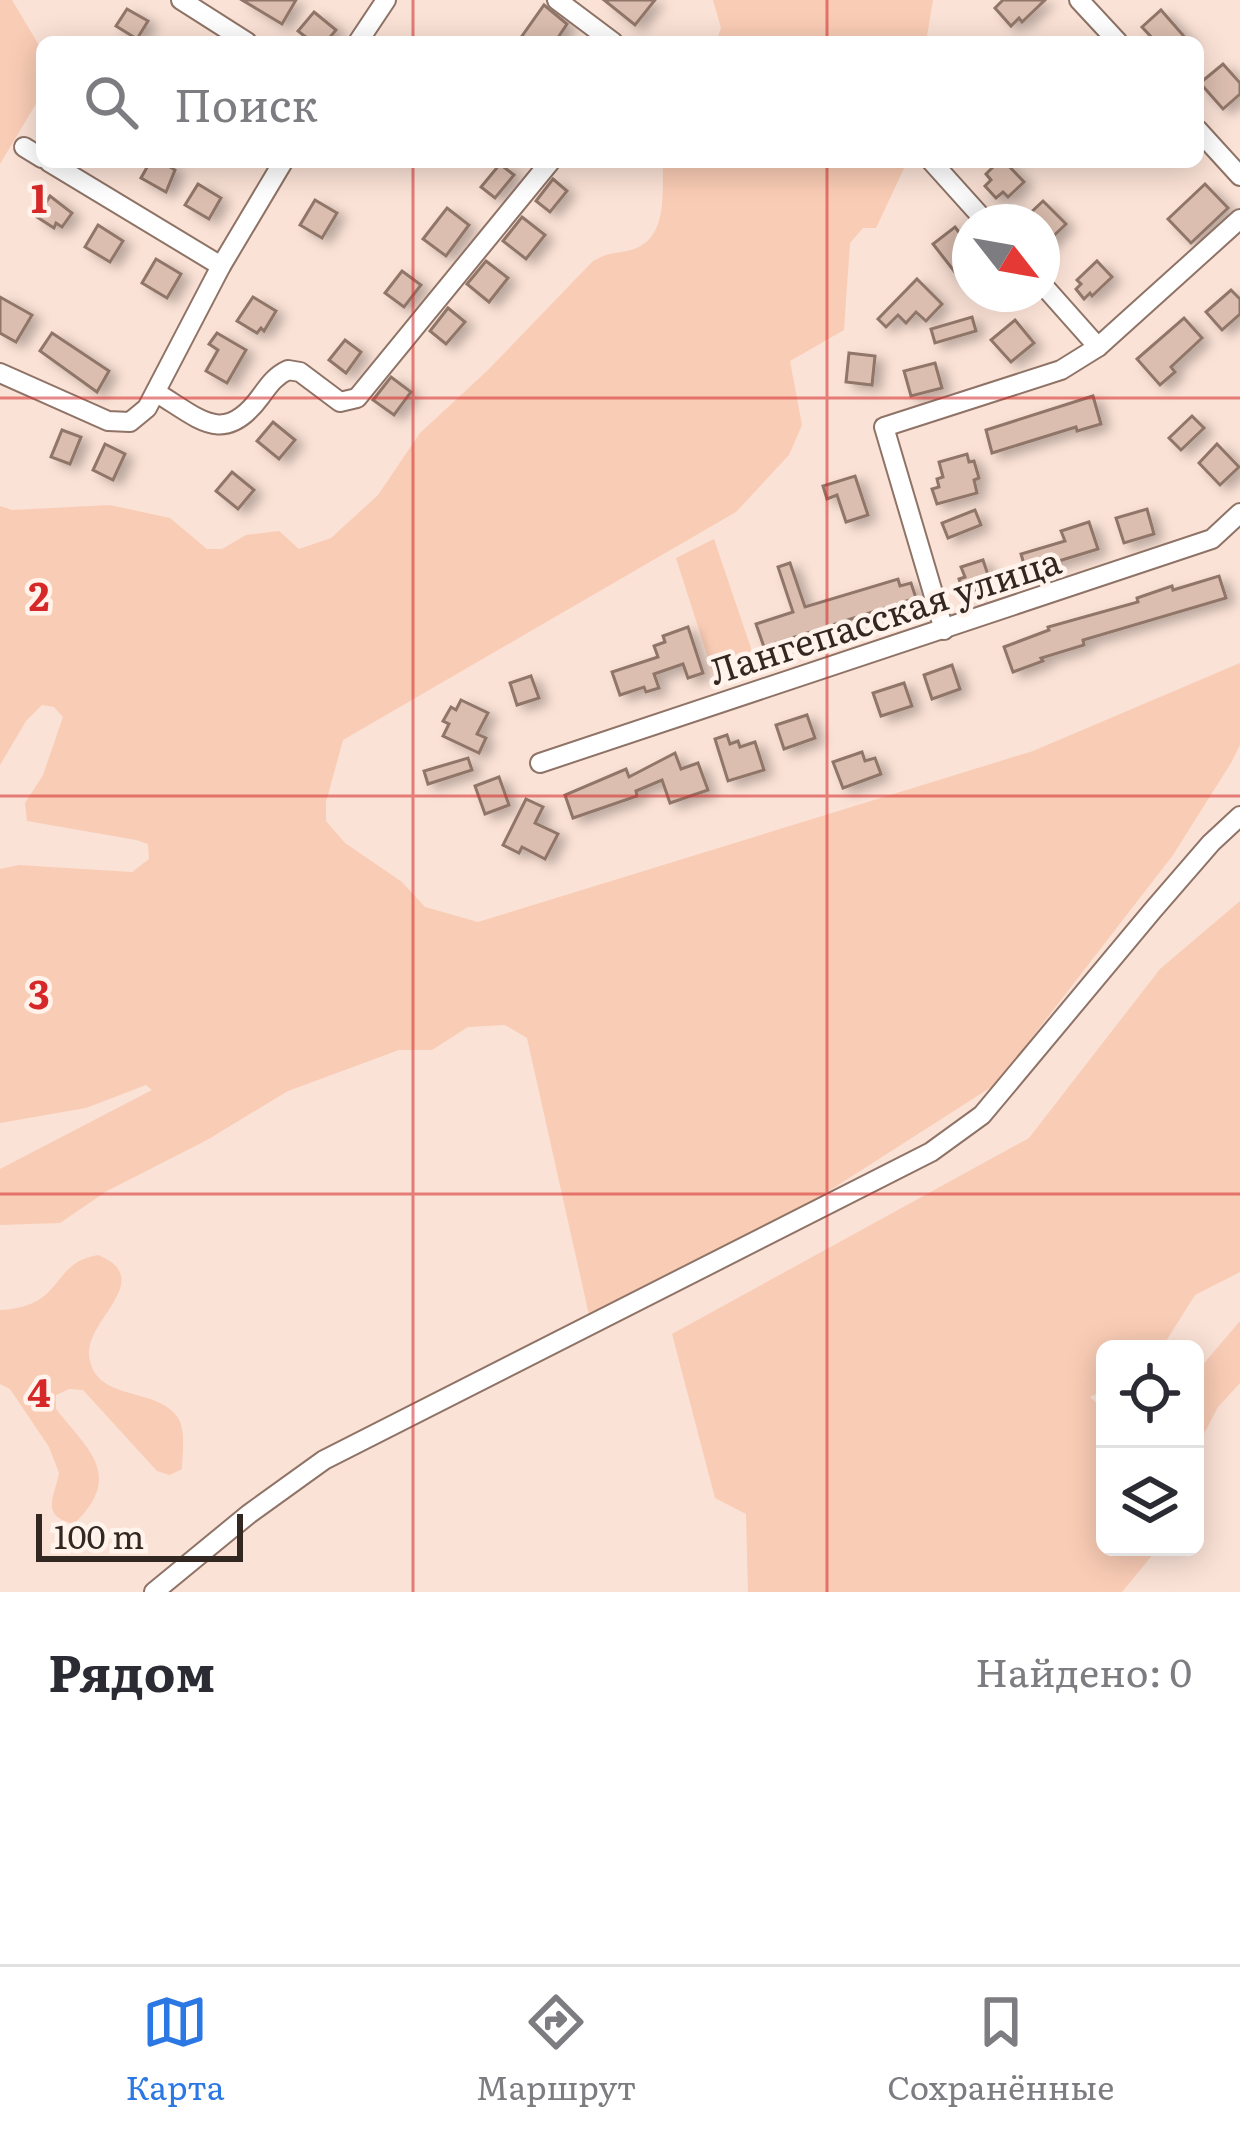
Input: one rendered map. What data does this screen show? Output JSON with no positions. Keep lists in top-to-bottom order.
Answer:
{
  "streets": {
    "street": ["Лангепасская улица"]
  },
  "scale_bar": "100 m",
  "north": "bottom right",
  "page": {
    "search": "Поиск",
    "scale": "100 m",
    "heading": ["Рядом", "Найдено: 0"],
    "nav": ["Карта", "Маршрут", "Сохранённые"]
  },
  "grid": {
    "rows": [
      "1",
      "2",
      "3",
      "4"
    ]
  }
}
